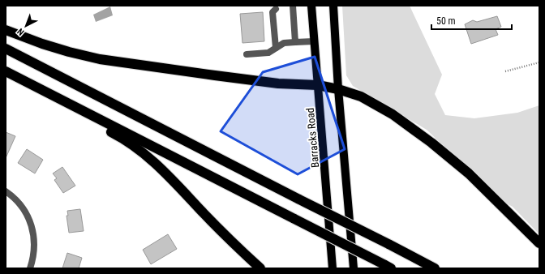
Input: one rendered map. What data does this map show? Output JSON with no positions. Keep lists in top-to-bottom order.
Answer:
{
  "streets": {
    "main road": ["Barracks Road"]
  },
  "scale_bar": "50 m",
  "north": "bottom left"
}
